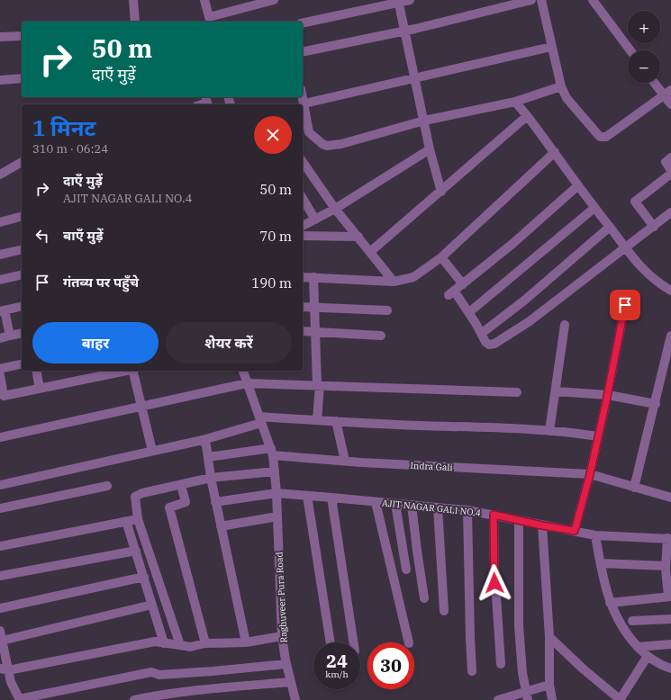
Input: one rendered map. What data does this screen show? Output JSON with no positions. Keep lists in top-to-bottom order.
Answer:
{
  "streets": {
    "street": ["Indra Gali", "AJIT NAGAR GALI NO.4", "Raghuveer Pura Road"]
  },
  "crossings": [
    ["AJIT NAGAR GALI NO.4", "Raghuveer Pura Road"]
  ],
  "page": {
    "map_buttons": ["+", "−"],
    "turn": ["50 m", "दाएँ मुड़ें"],
    "heading": ["1 मिनट", "310 m · 06:24"],
    "list": [
      {
        "name": "दाएँ मुड़ें",
        "note": "AJIT NAGAR GALI NO.4",
        "value": "50 m"
      },
      {
        "name": "बाएँ मुड़ें",
        "value": "70 m"
      },
      {
        "name": "गंतव्य पर पहुँचे",
        "value": "190 m"
      }
    ],
    "buttons": ["बाहर", "शेयर करें"],
    "speed": "24 km/h",
    "limit": "30"
  }
}
